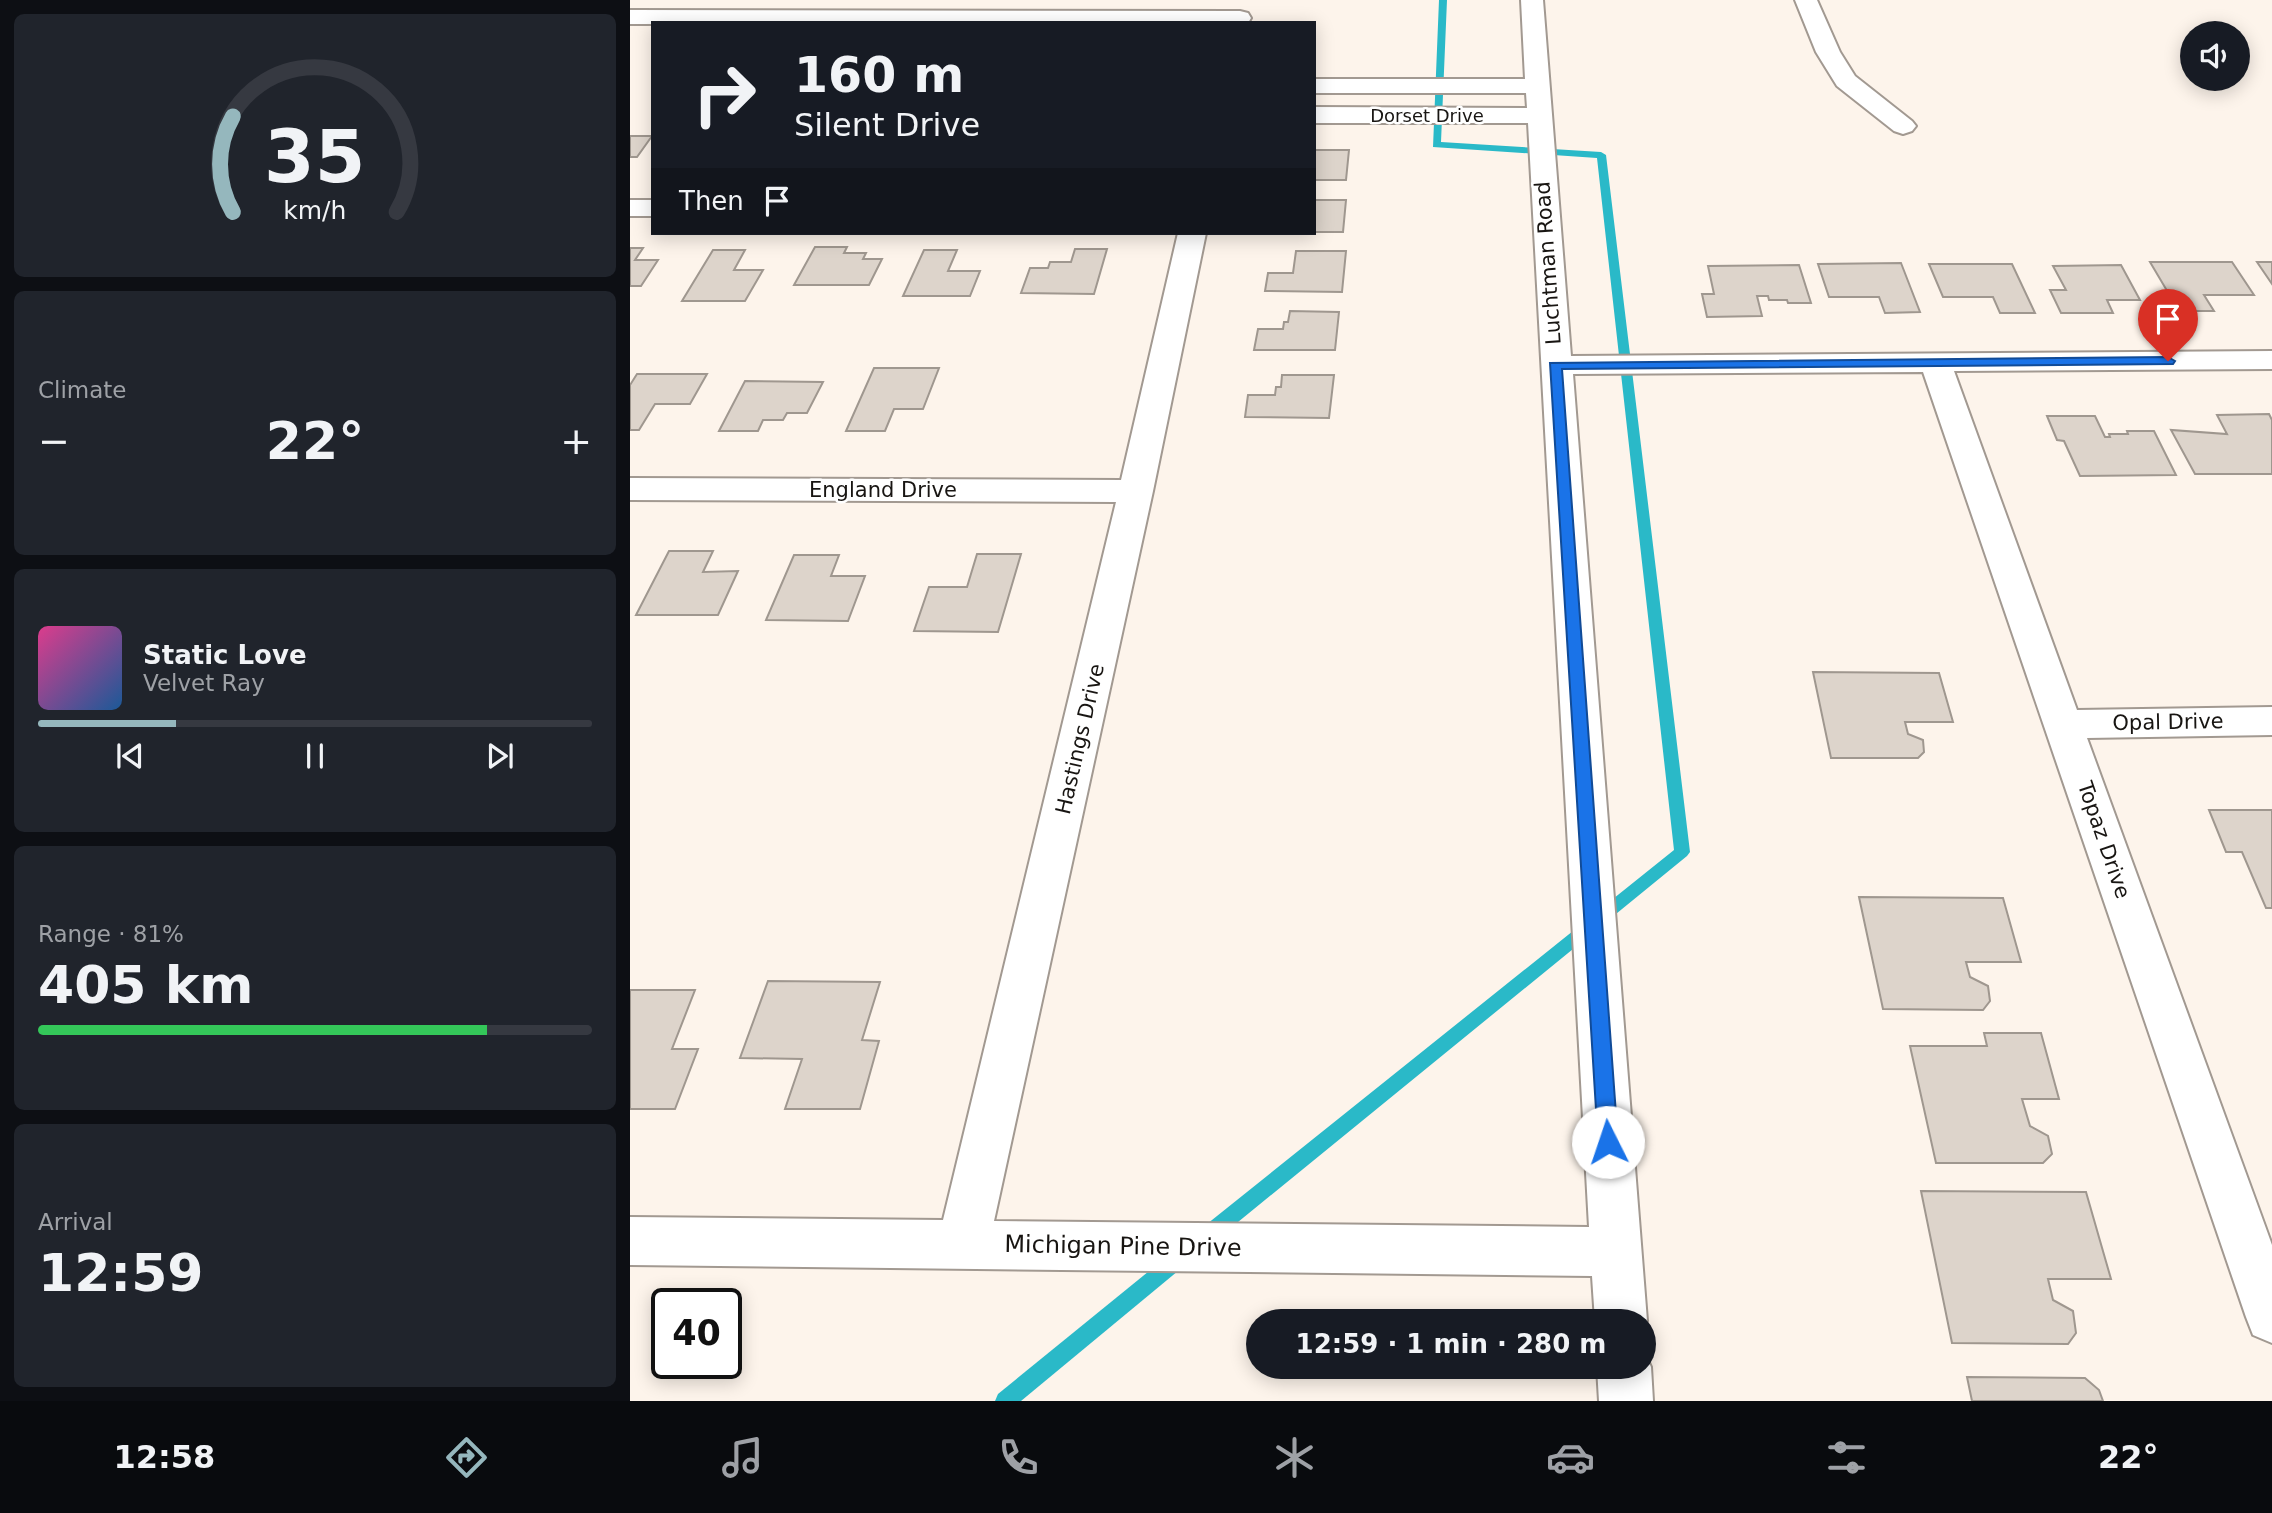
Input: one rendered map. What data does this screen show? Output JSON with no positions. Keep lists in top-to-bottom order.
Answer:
{
  "streets": {
    "street": [
      "Dorset Drive",
      "Luchtman Road",
      "England Drive",
      "Opal Drive",
      "Hastings Drive",
      "Topaz Drive",
      "Michigan Pine Drive"
    ]
  },
  "crossings": [
    ["Dorset Drive", "Luchtman Road"],
    ["Luchtman Road", "Michigan Pine Drive"],
    ["England Drive", "Hastings Drive"],
    ["Opal Drive", "Topaz Drive"],
    ["Hastings Drive", "Michigan Pine Drive"]
  ],
  "page": {
    "turn": ["160 m", "Silent Drive"],
    "then": "Then",
    "tile": [
      "Climate",
      ["Range · 81%", "405 km"],
      ["Arrival", "12:59"]
    ],
    "heat": ["−", "22°", "+"],
    "song": ["Static Love", "Velvet Ray"],
    "limit": "40",
    "trip": "12:59 · 1 min · 280 m",
    "tabs": ["12:58", "22°"],
    "gauge": ["35", "km/h"]
  }
}
